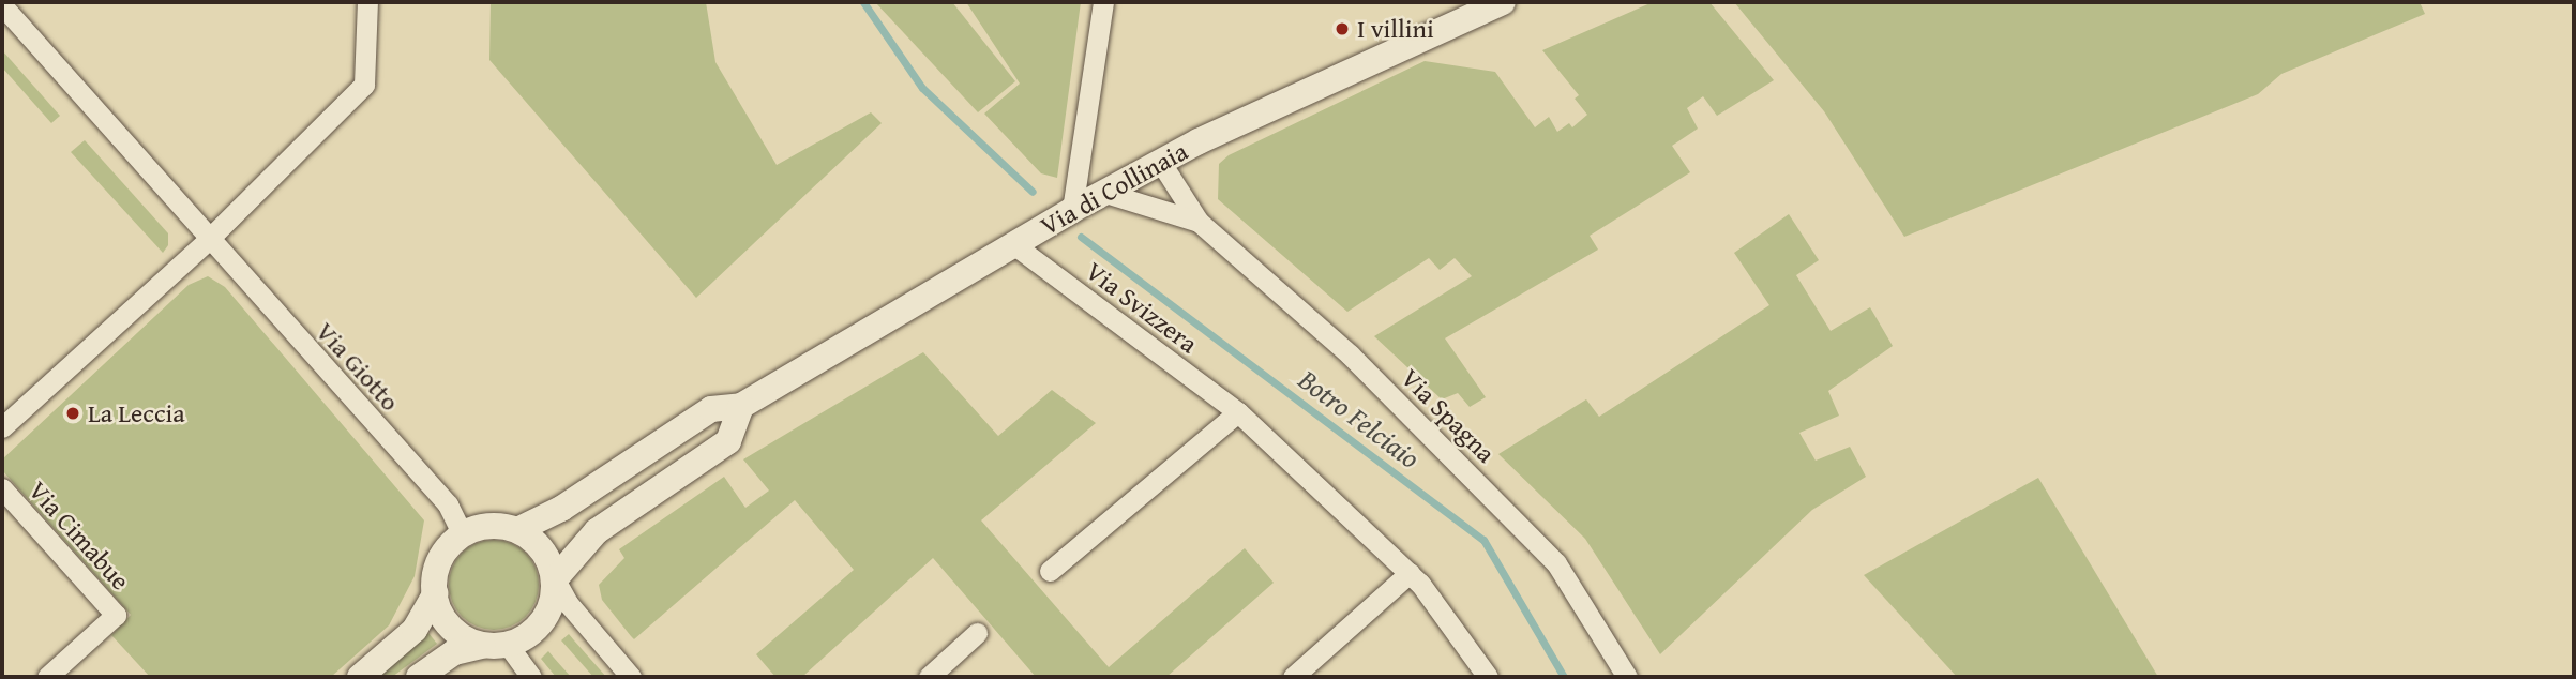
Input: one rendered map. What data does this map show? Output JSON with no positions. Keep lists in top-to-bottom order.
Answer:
{
  "streets": {
    "street": [
      "Via di Collinaia",
      "Via Svizzera",
      "Via Giotto",
      "Via Spagna",
      "Via Cimabue"
    ]
  },
  "crossings": [
    ["Via di Collinaia", "Via Svizzera"],
    ["Via di Collinaia", "Via Giotto"],
    ["Via di Collinaia", "Via Spagna"]
  ],
  "water": ["Botro Felciaio"],
  "places": ["I villini", "La Leccia"]
}
